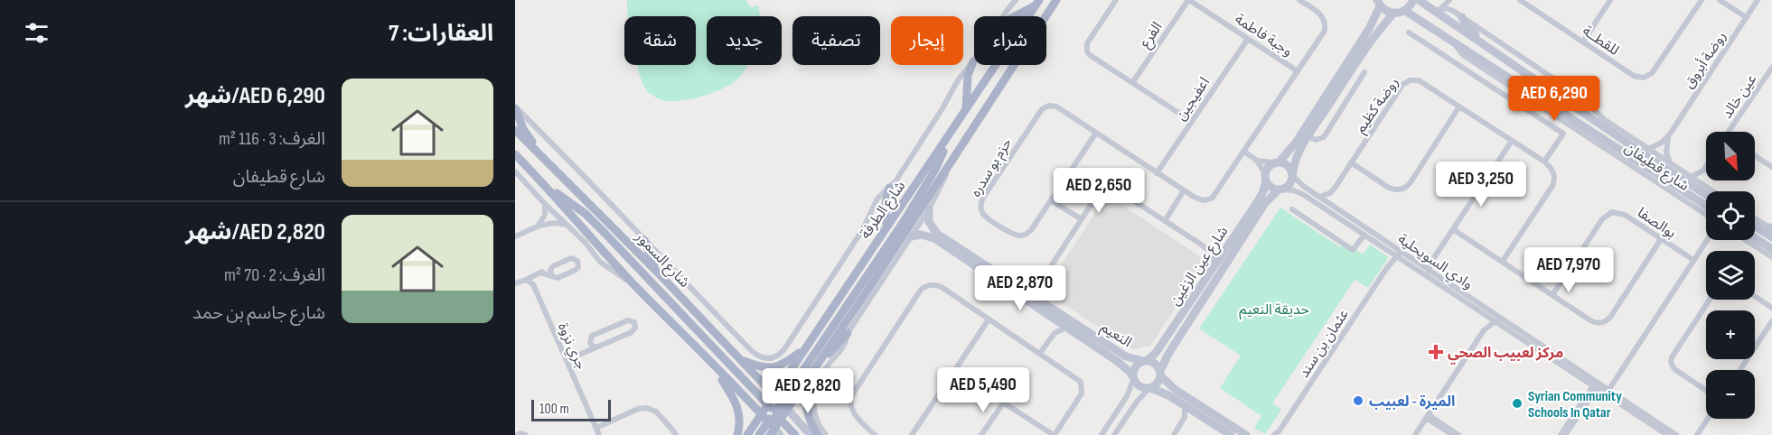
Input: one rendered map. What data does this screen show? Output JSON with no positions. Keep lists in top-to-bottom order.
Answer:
{
  "streets": {
    "main road": ["شارع الطرفة", "شارع السمور"],
    "street": [
      "الفرع",
      "وجبة فاطمة",
      "للقطــة",
      "روضة أبروق",
      "عين خالد",
      "اعفيجين",
      "روضة كظيم",
      "شارع قطيفان",
      "حزم بو سدره",
      "بوالصفا",
      "وادي السويحلية",
      "شارع عين الزغين",
      "النعيم",
      "عثمان بن سند",
      "جري نزوة"
    ]
  },
  "crossings": [
    ["الفرع", "وجبة فاطمة"],
    ["وجبة فاطمة", "اعفيجين"],
    ["وجبة فاطمة", "حزم بو سدره"],
    ["روضة أبروق", "شارع قطيفان"],
    ["اعفيجين", "حزم بو سدره"],
    ["روضة كظيم", "وادي السويحلية"],
    ["شارع الطرفة", "شارع السمور"],
    ["شارع الطرفة", "النعيم"],
    ["وادي السويحلية", "شارع عين الزغين"],
    ["وادي السويحلية", "عثمان بن سند"],
    ["شارع عين الزغين", "النعيم"]
  ],
  "parks": ["حديقة النعيم"],
  "places": {
    "health": ["مركز لعبيب الصحي"],
    "other": ["الميرة - لعبيب", "Syrian Community Schools In Qatar"]
  },
  "scale_bar": "100 m",
  "north": "bottom right",
  "page": {
    "heading": "العقارات: 7",
    "chip": [
      "شراء",
      "إيجار",
      "تصفية",
      "جديد",
      "شقة"
    ],
    "list": [
      {
        "name": "AED 6,290/شهر",
        "note": "الغرف: 3 · 116 m² · شارع قطيفان"
      },
      {
        "name": "AED 2,820/شهر",
        "note": "الغرف: 2 · 70 m² · شارع جاسم بن حمد"
      }
    ],
    "price": [
      "AED 6,290",
      "AED 3,250",
      "AED 2,650",
      "AED 7,970",
      "AED 2,870",
      "AED 5,490",
      "AED 2,820"
    ],
    "map_buttons": ["+", "−"],
    "scale": "100 m"
  }
}
